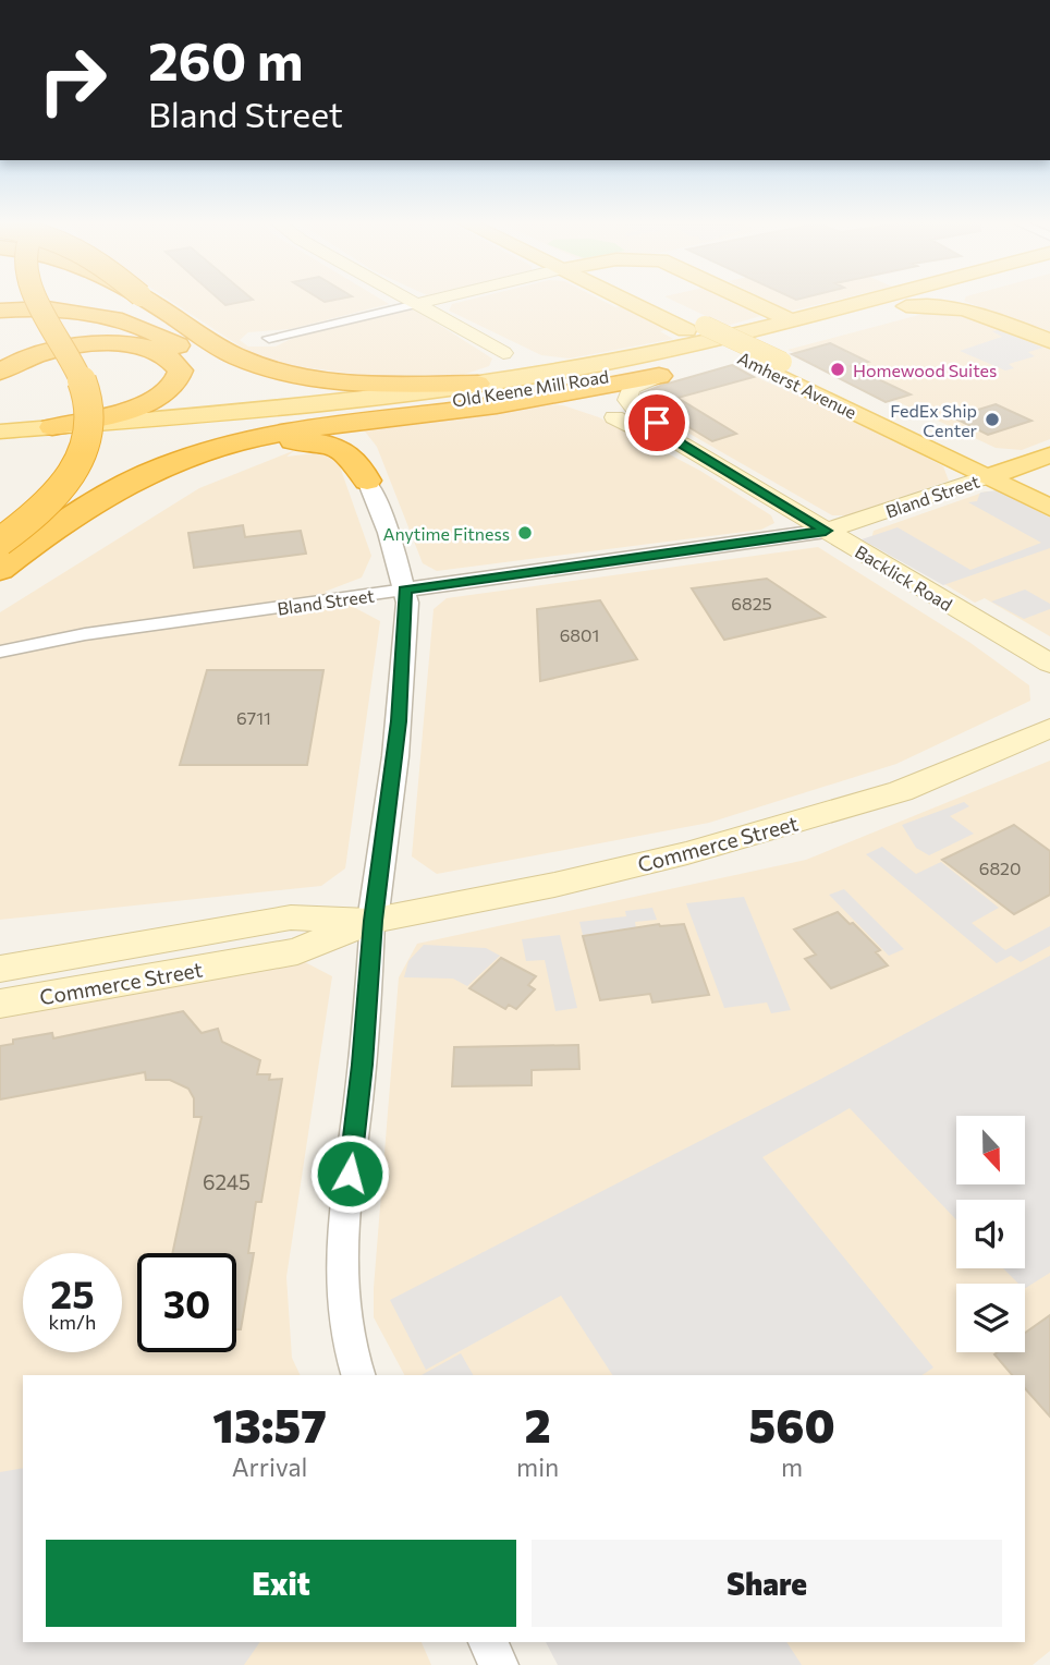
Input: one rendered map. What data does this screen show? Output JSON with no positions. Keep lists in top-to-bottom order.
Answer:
{
  "streets": {
    "main road": [
      "Amherst Avenue",
      "Old Keene Mill Road",
      "Bland Street",
      "Backlick Road",
      "Commerce Street"
    ]
  },
  "crossings": [
    ["Amherst Avenue", "Old Keene Mill Road"],
    ["Amherst Avenue", "Bland Street"],
    ["Bland Street", "Backlick Road"]
  ],
  "places": ["Homewood Suites", "FedEx Ship Center", "Anytime Fitness"],
  "house_numbers": [
    "6825",
    "6801",
    "6711",
    "6820",
    "6245"
  ],
  "north": "bottom",
  "page": {
    "turn": ["260 m", "Bland Street"],
    "speed": "25 km/h",
    "limit": "30",
    "eta": [
      "13:57",
      "Arrival",
      "2",
      "min",
      "560",
      "m"
    ],
    "buttons": ["Exit", "Share"]
  }
}
